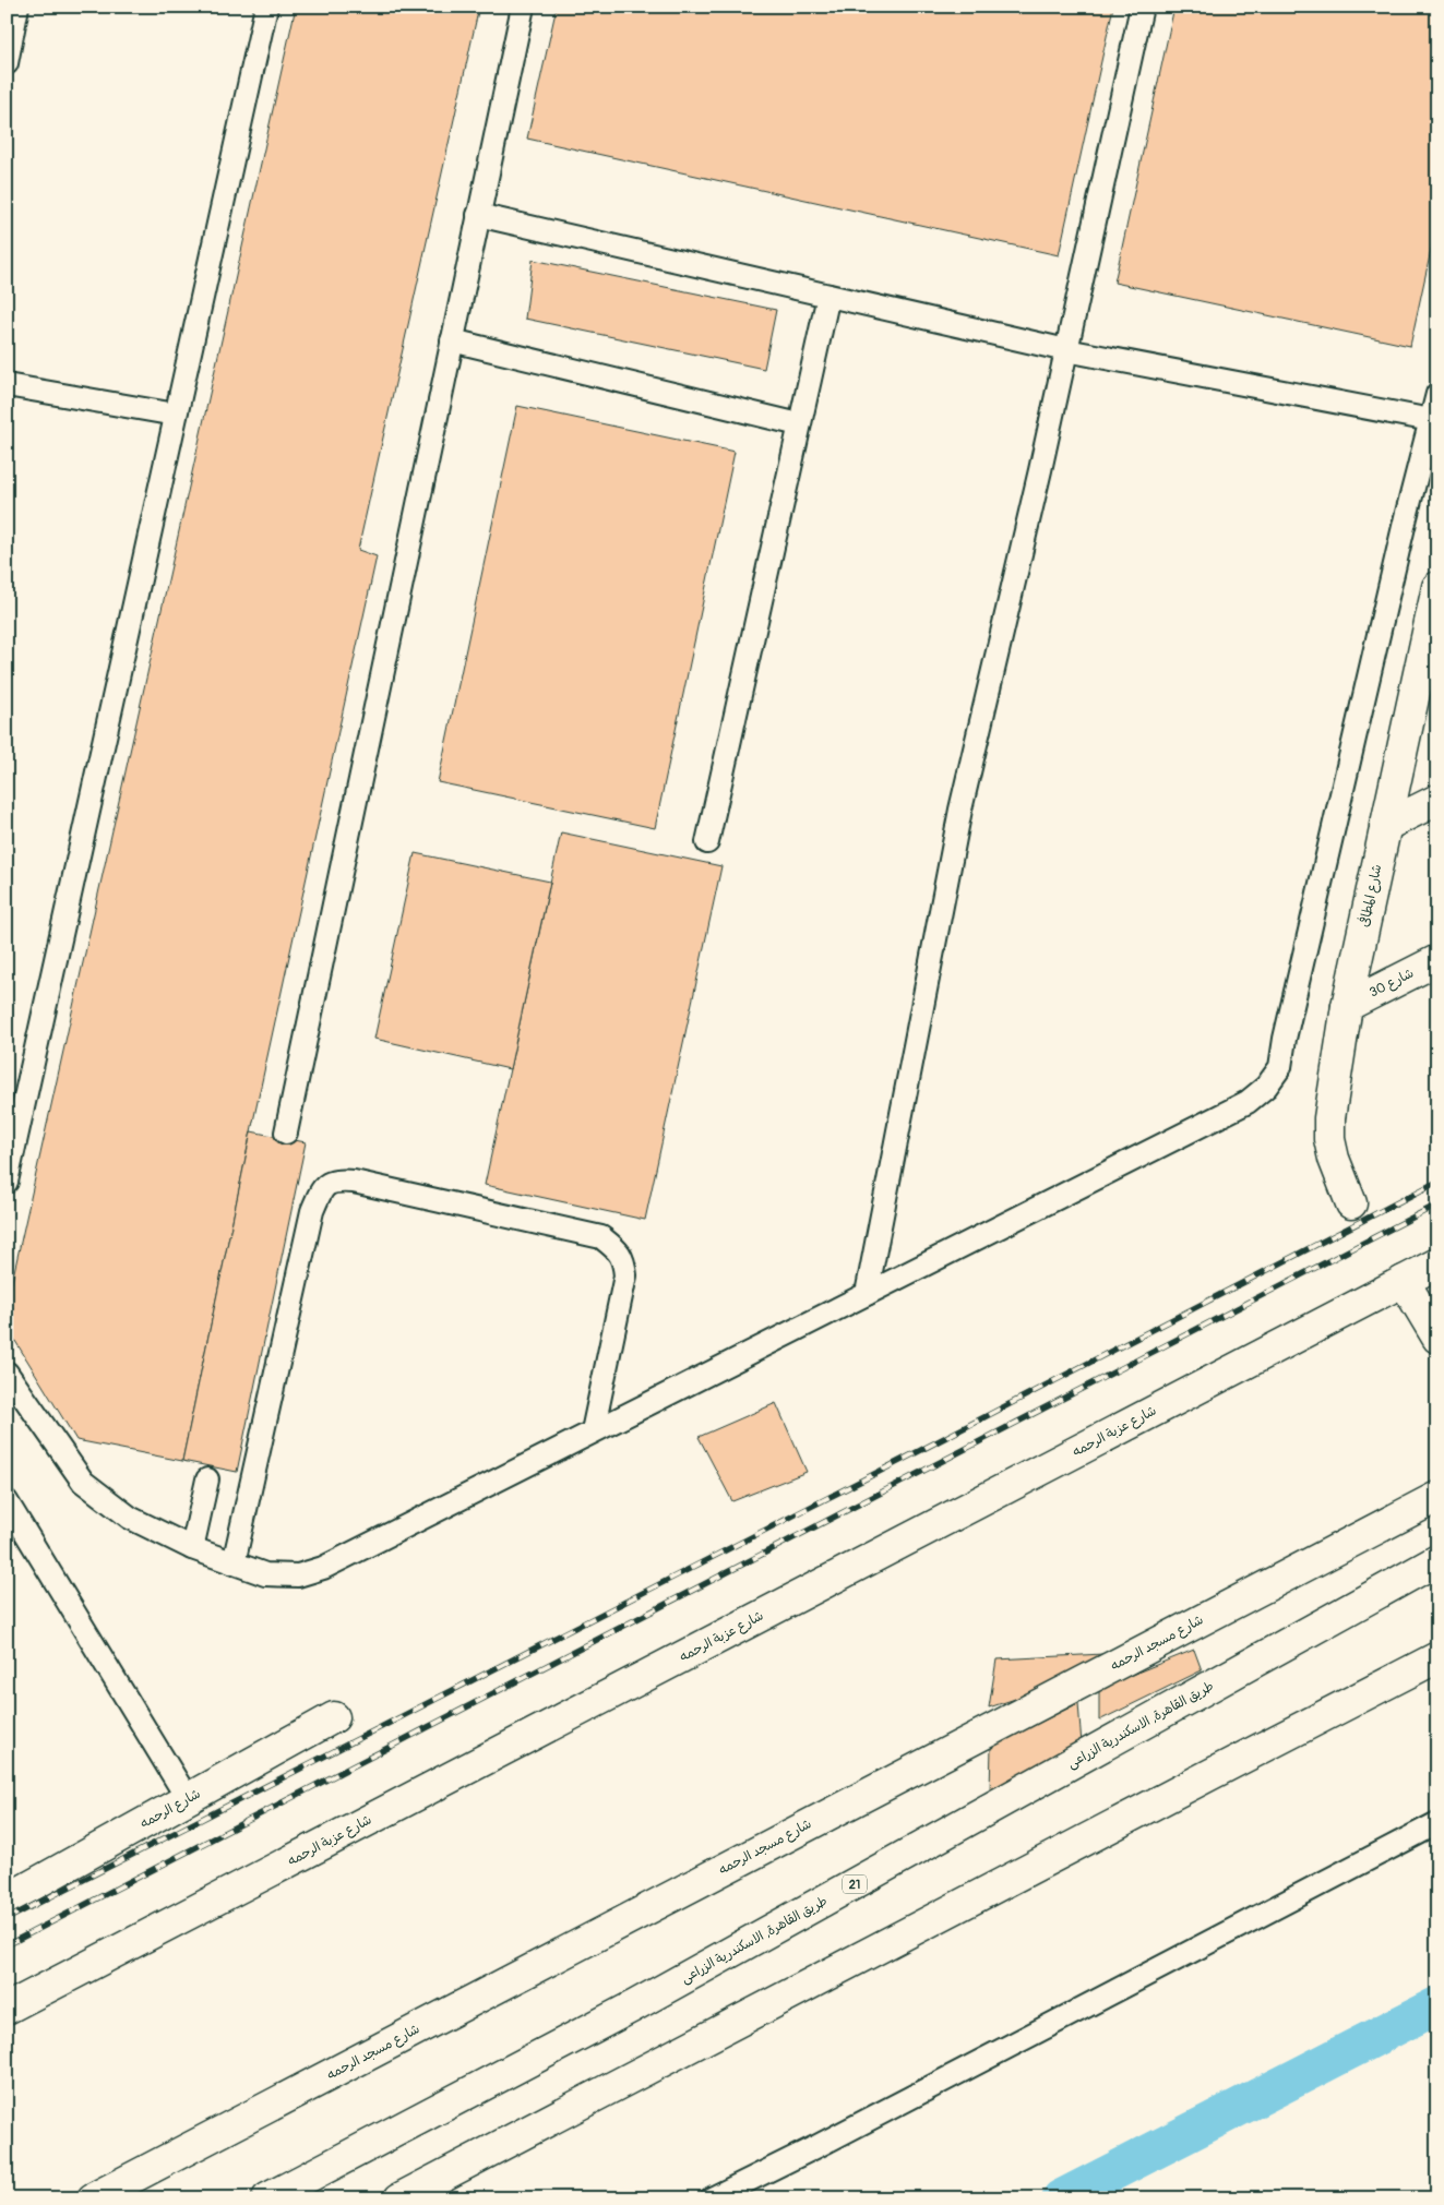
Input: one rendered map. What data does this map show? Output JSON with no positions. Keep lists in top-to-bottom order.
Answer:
{
  "streets": {
    "main road": [
      "شارع المطافى",
      "شارع 30",
      "شارع عزبة الرحمه",
      "شارع مسجد الرحمه",
      "طريق القاهرة, الاسكندرية الزراعى",
      "شارع الرحمه",
      "21"
    ]
  },
  "crossings": [
    ["شارع المطافى", "شارع 30"]
  ]
}
